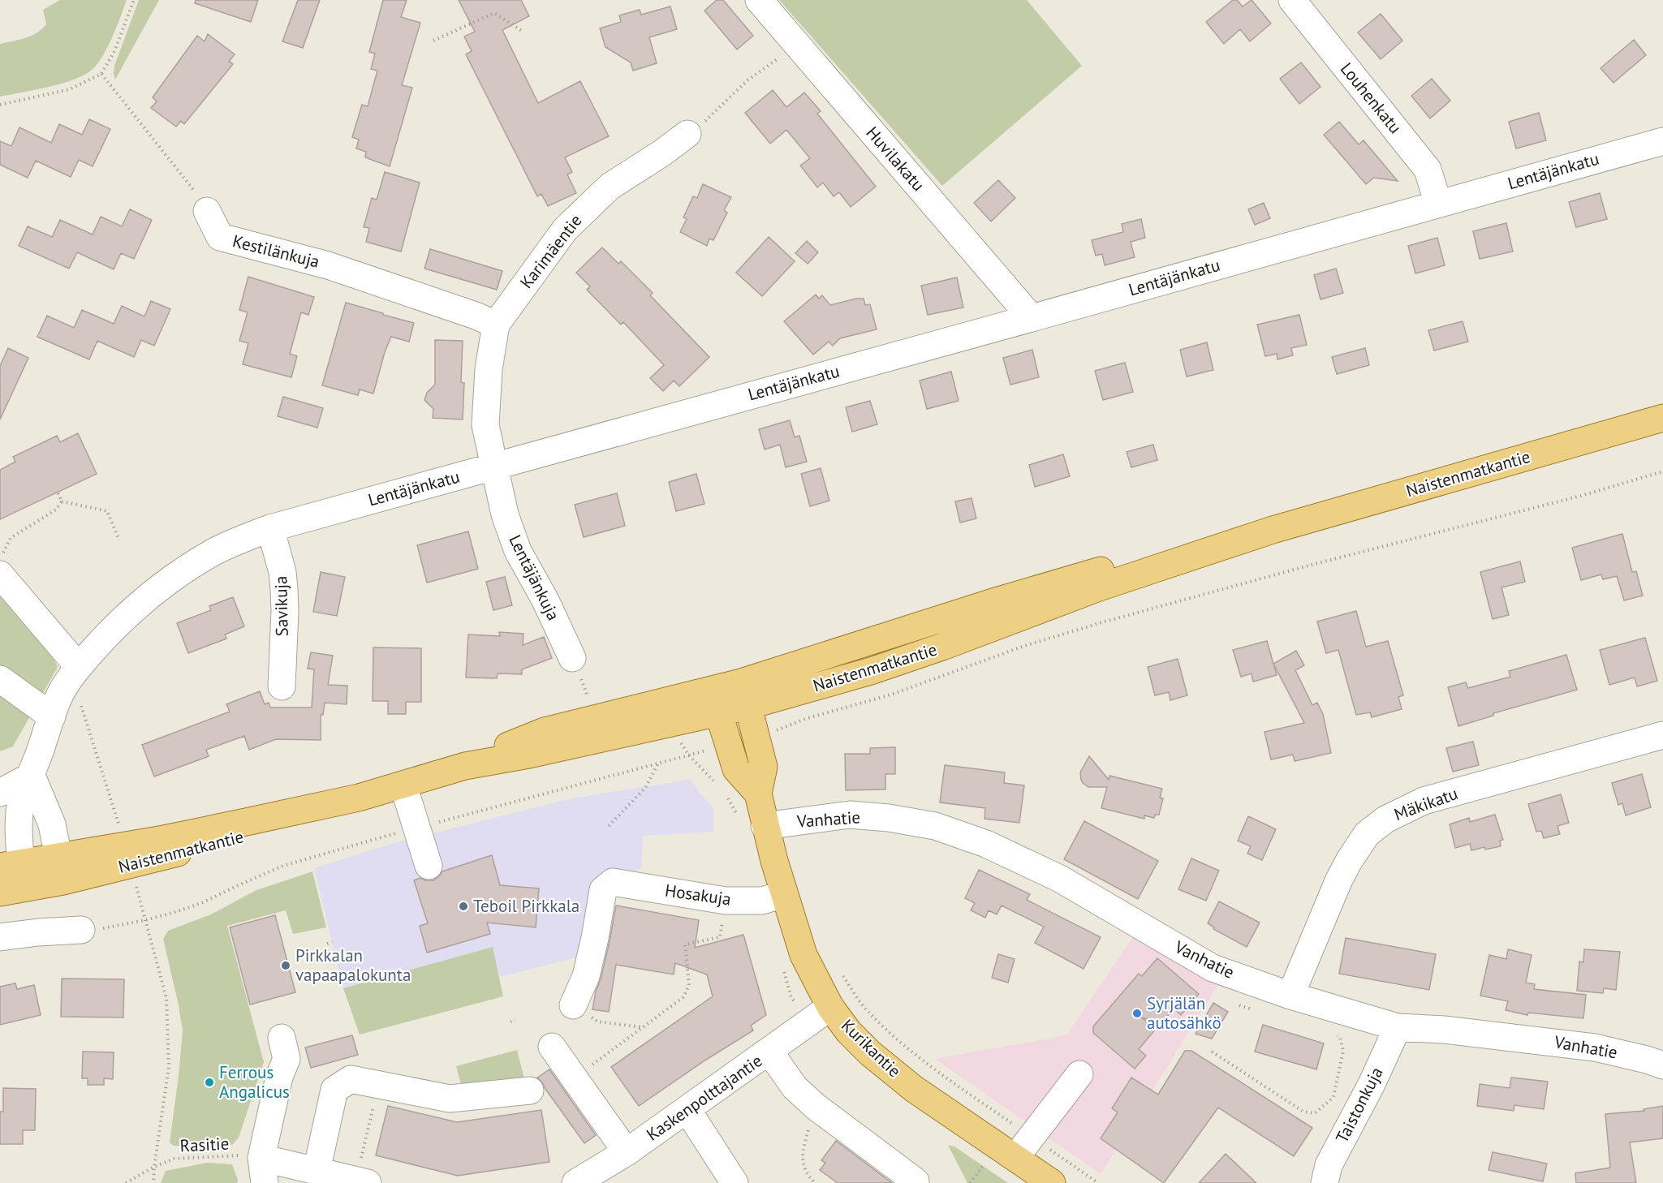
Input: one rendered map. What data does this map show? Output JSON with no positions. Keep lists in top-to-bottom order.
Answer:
{
  "streets": {
    "main road": ["Naistenmatkantie", "Kurikantie"],
    "street": [
      "Louhenkatu",
      "Huvilakatu",
      "Lentäjänkatu",
      "Kestilänkuja",
      "Karimäentie",
      "Lentäjänkuja",
      "Savikuja",
      "Mäkikatu",
      "Vanhatie",
      "Hosakuja",
      "Kaskenpolttajantie",
      "Taistonkuja"
    ],
    "path": ["Rasitie"]
  },
  "crossings": [
    ["Louhenkatu", "Lentäjänkatu"],
    ["Huvilakatu", "Lentäjänkatu"],
    ["Lentäjänkatu", "Karimäentie"],
    ["Lentäjänkatu", "Naistenmatkantie"],
    ["Lentäjänkatu", "Lentäjänkuja"],
    ["Lentäjänkatu", "Savikuja"],
    ["Kestilänkuja", "Karimäentie"],
    ["Karimäentie", "Lentäjänkuja"],
    ["Naistenmatkantie", "Kurikantie"],
    ["Mäkikatu", "Vanhatie"],
    ["Vanhatie", "Kurikantie"],
    ["Vanhatie", "Taistonkuja"],
    ["Hosakuja", "Kurikantie"],
    ["Kurikantie", "Kaskenpolttajantie"]
  ],
  "places": [
    "Teboil Pirkkala",
    "Pirkkalan vapaapalokunta",
    "Syrjälän autosähkö",
    "Ferrous Angalicus"
  ]
}
